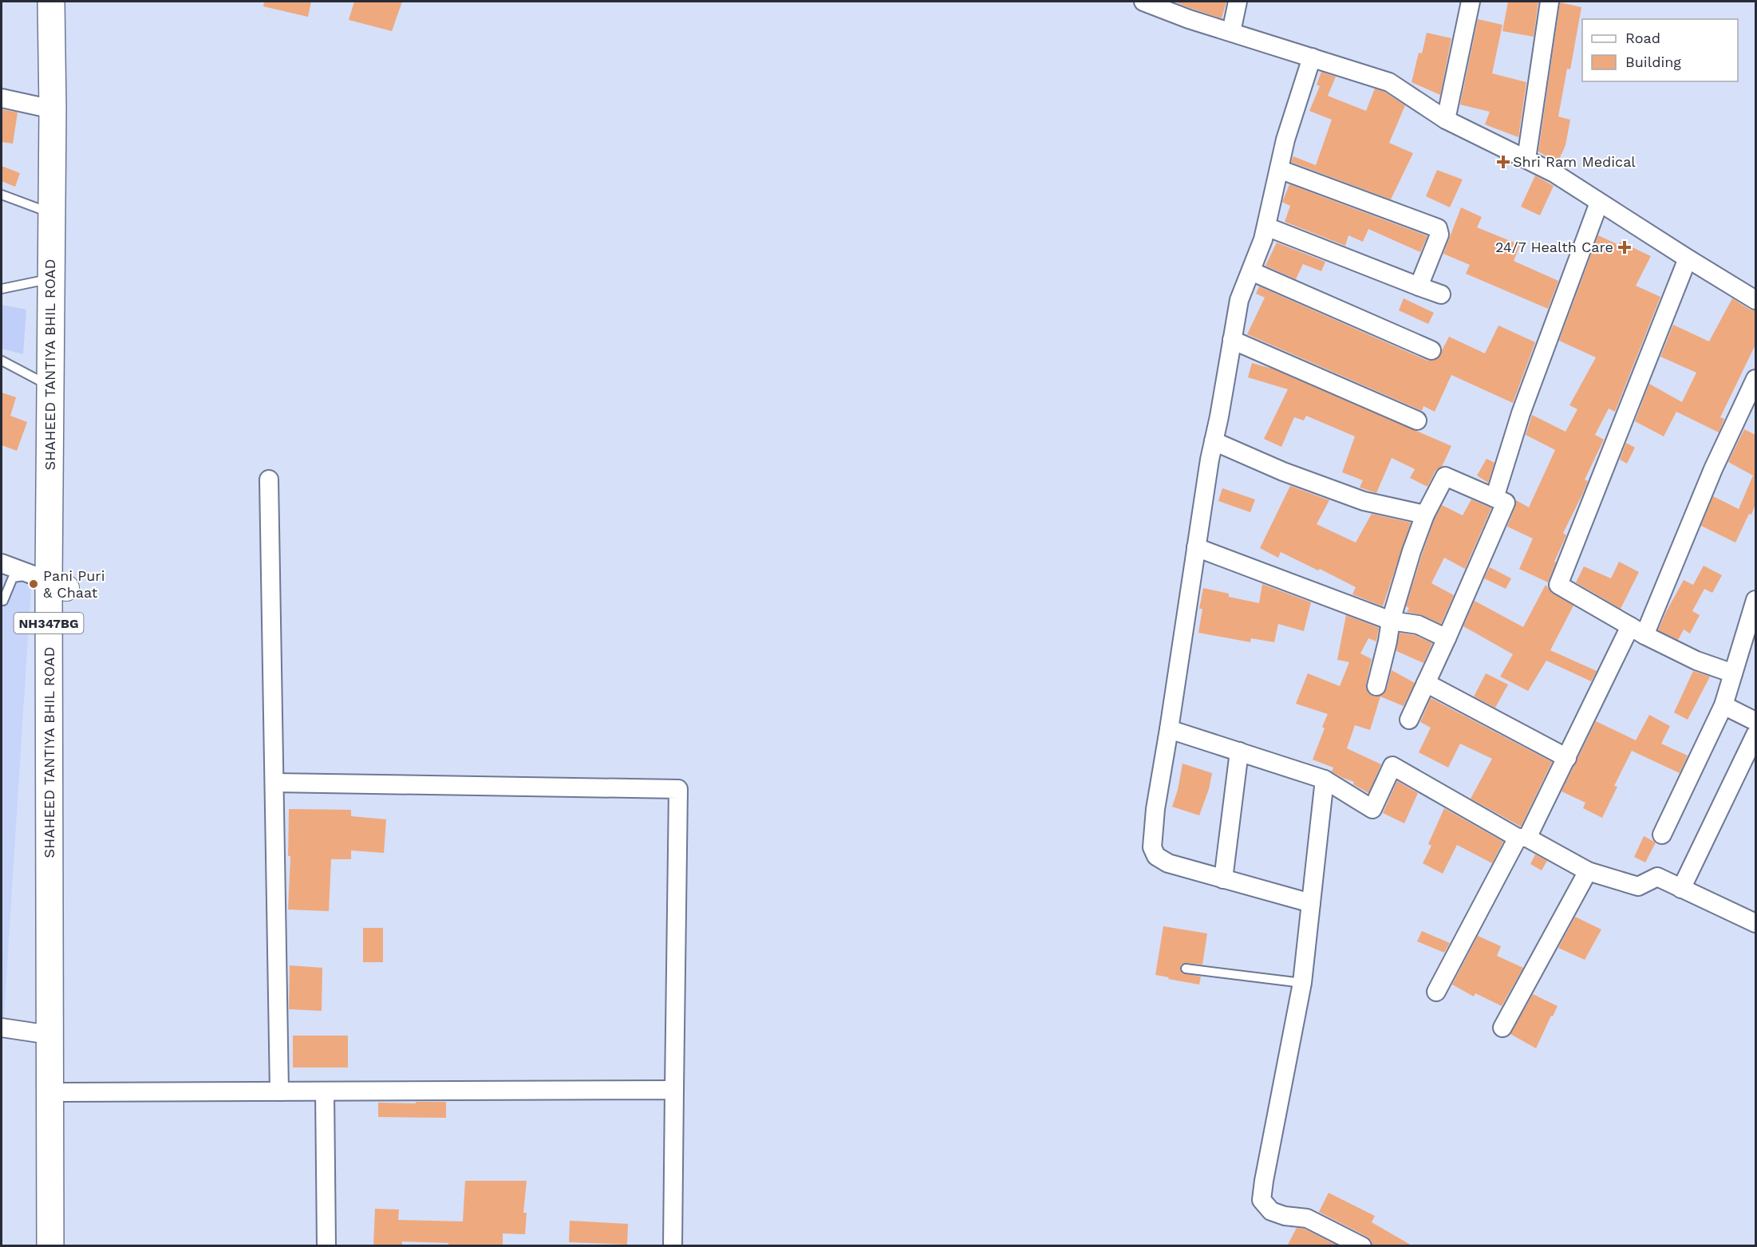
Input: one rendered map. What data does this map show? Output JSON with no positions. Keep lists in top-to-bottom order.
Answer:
{
  "streets": {
    "main road": ["SHAHEED TANTIYA BHIL ROAD", "NH347BG"]
  },
  "places": {
    "health": ["Shri Ram Medical", "24/7 Health Care"],
    "other": ["Pani Puri & Chaat"]
  },
  "legend": ["Road", "Building"]
}
